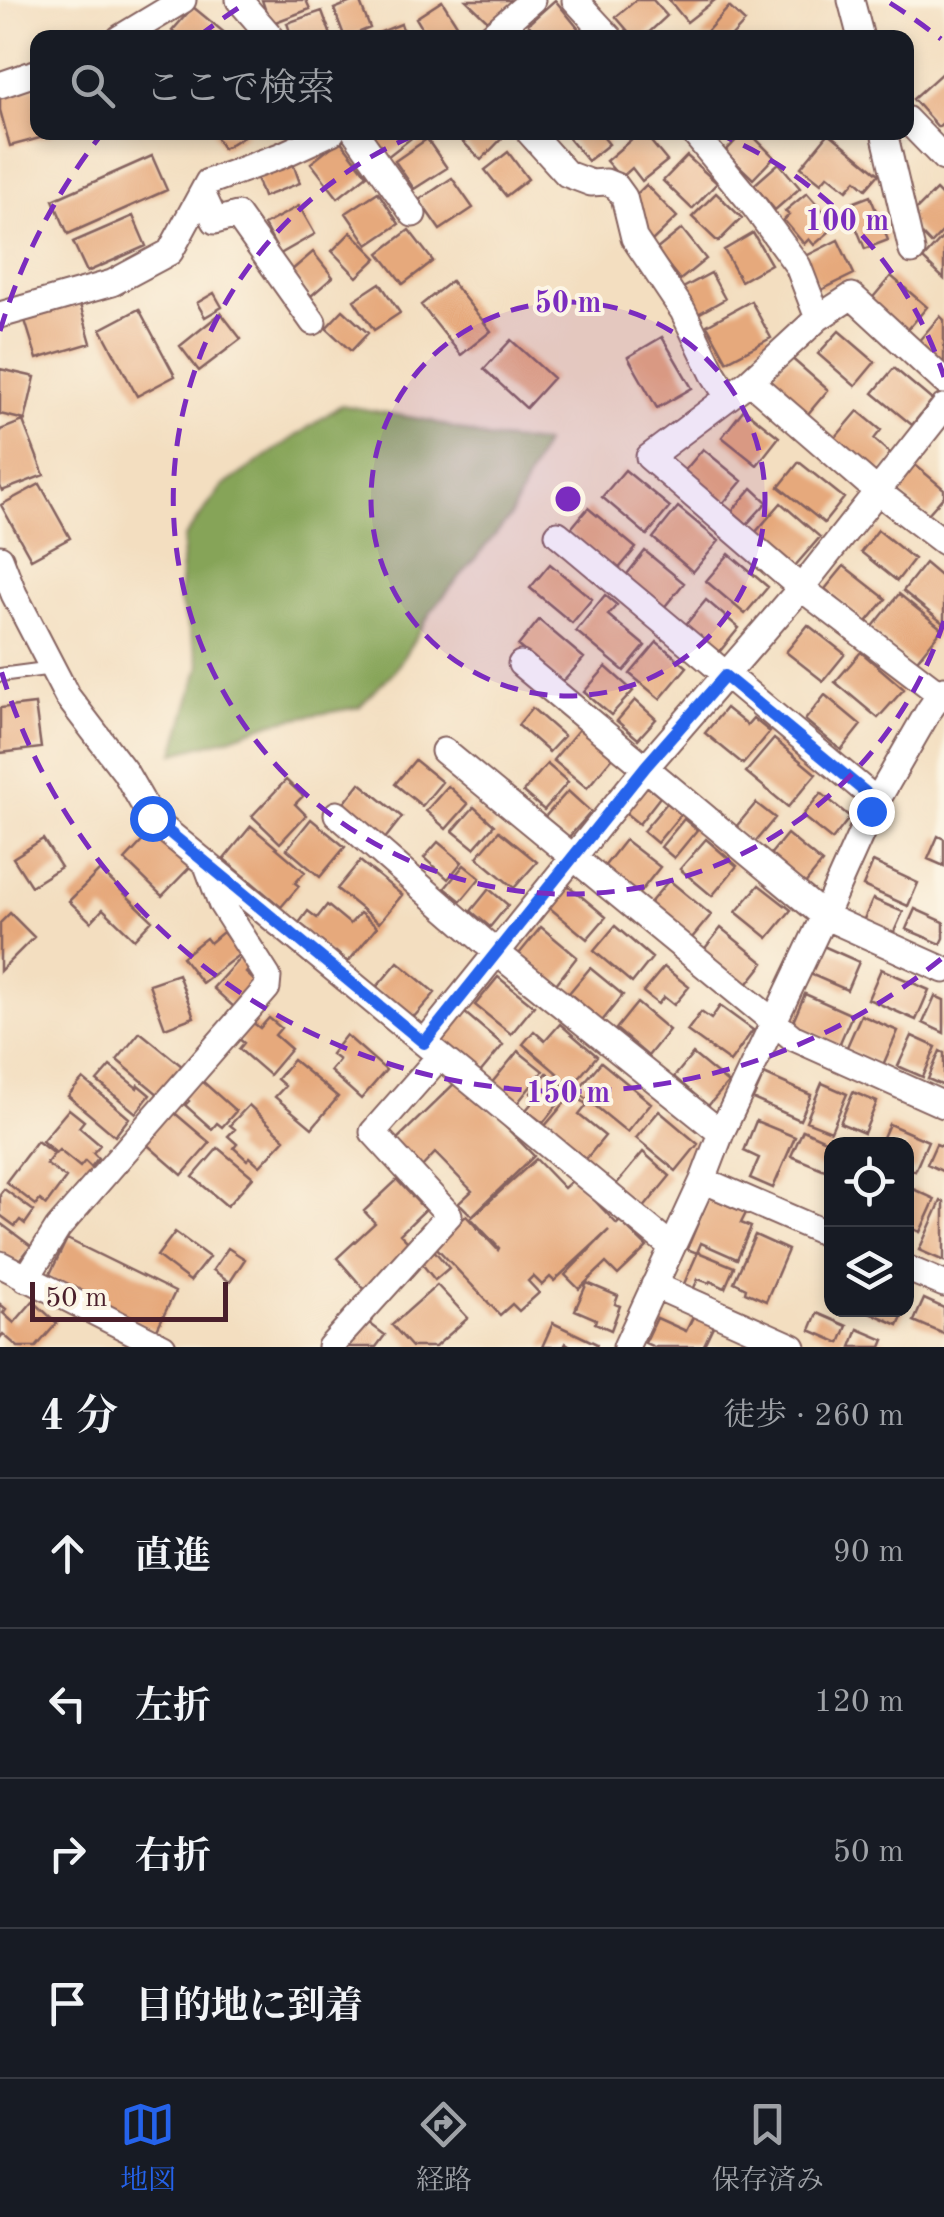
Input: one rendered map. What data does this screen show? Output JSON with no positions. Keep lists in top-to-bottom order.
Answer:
{
  "scale_bar": "50 m",
  "page": {
    "search": "ここで検索",
    "scale": "50 m",
    "heading": ["4 分", "徒歩 · 260 m"],
    "list": [
      ["直進", "90 m"],
      ["左折", "120 m"],
      ["右折", "50 m"],
      "目的地に到着"
    ],
    "nav": ["地図", "経路", "保存済み"]
  },
  "rings": ["100 m", "50 m", "150 m"]
}
